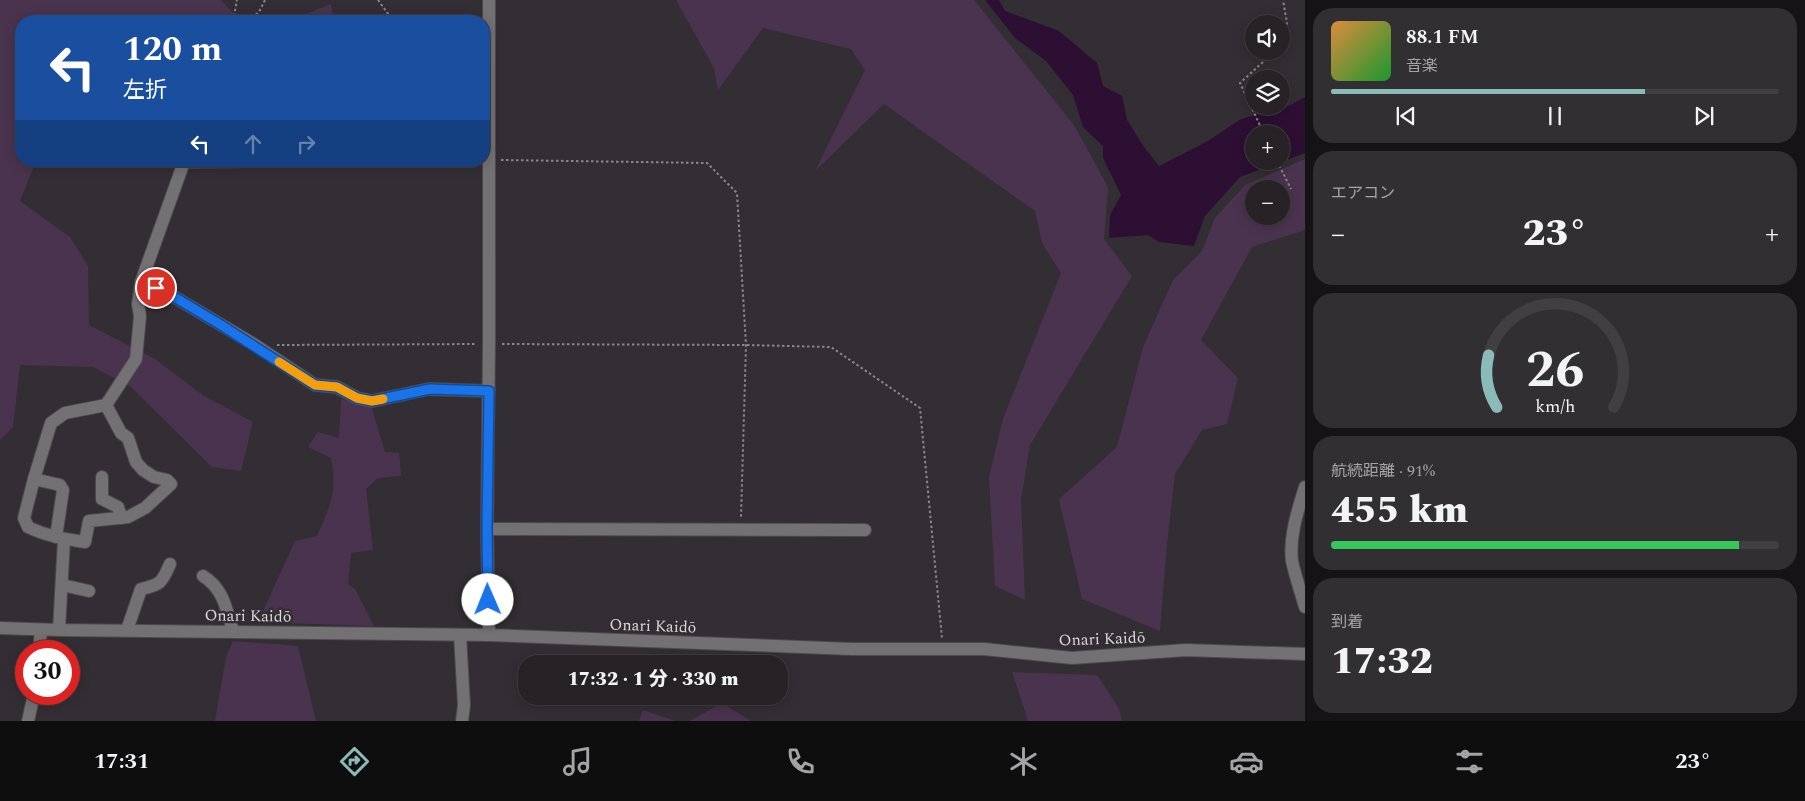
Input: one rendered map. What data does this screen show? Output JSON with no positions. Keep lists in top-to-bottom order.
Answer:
{
  "streets": {
    "street": ["Onari Kaidō"]
  },
  "page": {
    "map_buttons": ["+", "−"],
    "turn": ["120 m", "左折"],
    "song": ["88.1 FM", "音楽"],
    "tile": [
      "エアコン",
      ["航続距離 · 91%", "455 km"],
      ["到着", "17:32"]
    ],
    "heat": ["−", "23°", "+"],
    "limit": "30",
    "trip": "17:32 · 1 分 · 330 m",
    "tabs": ["17:31", "23°"],
    "gauge": ["26", "km/h"]
  }
}
